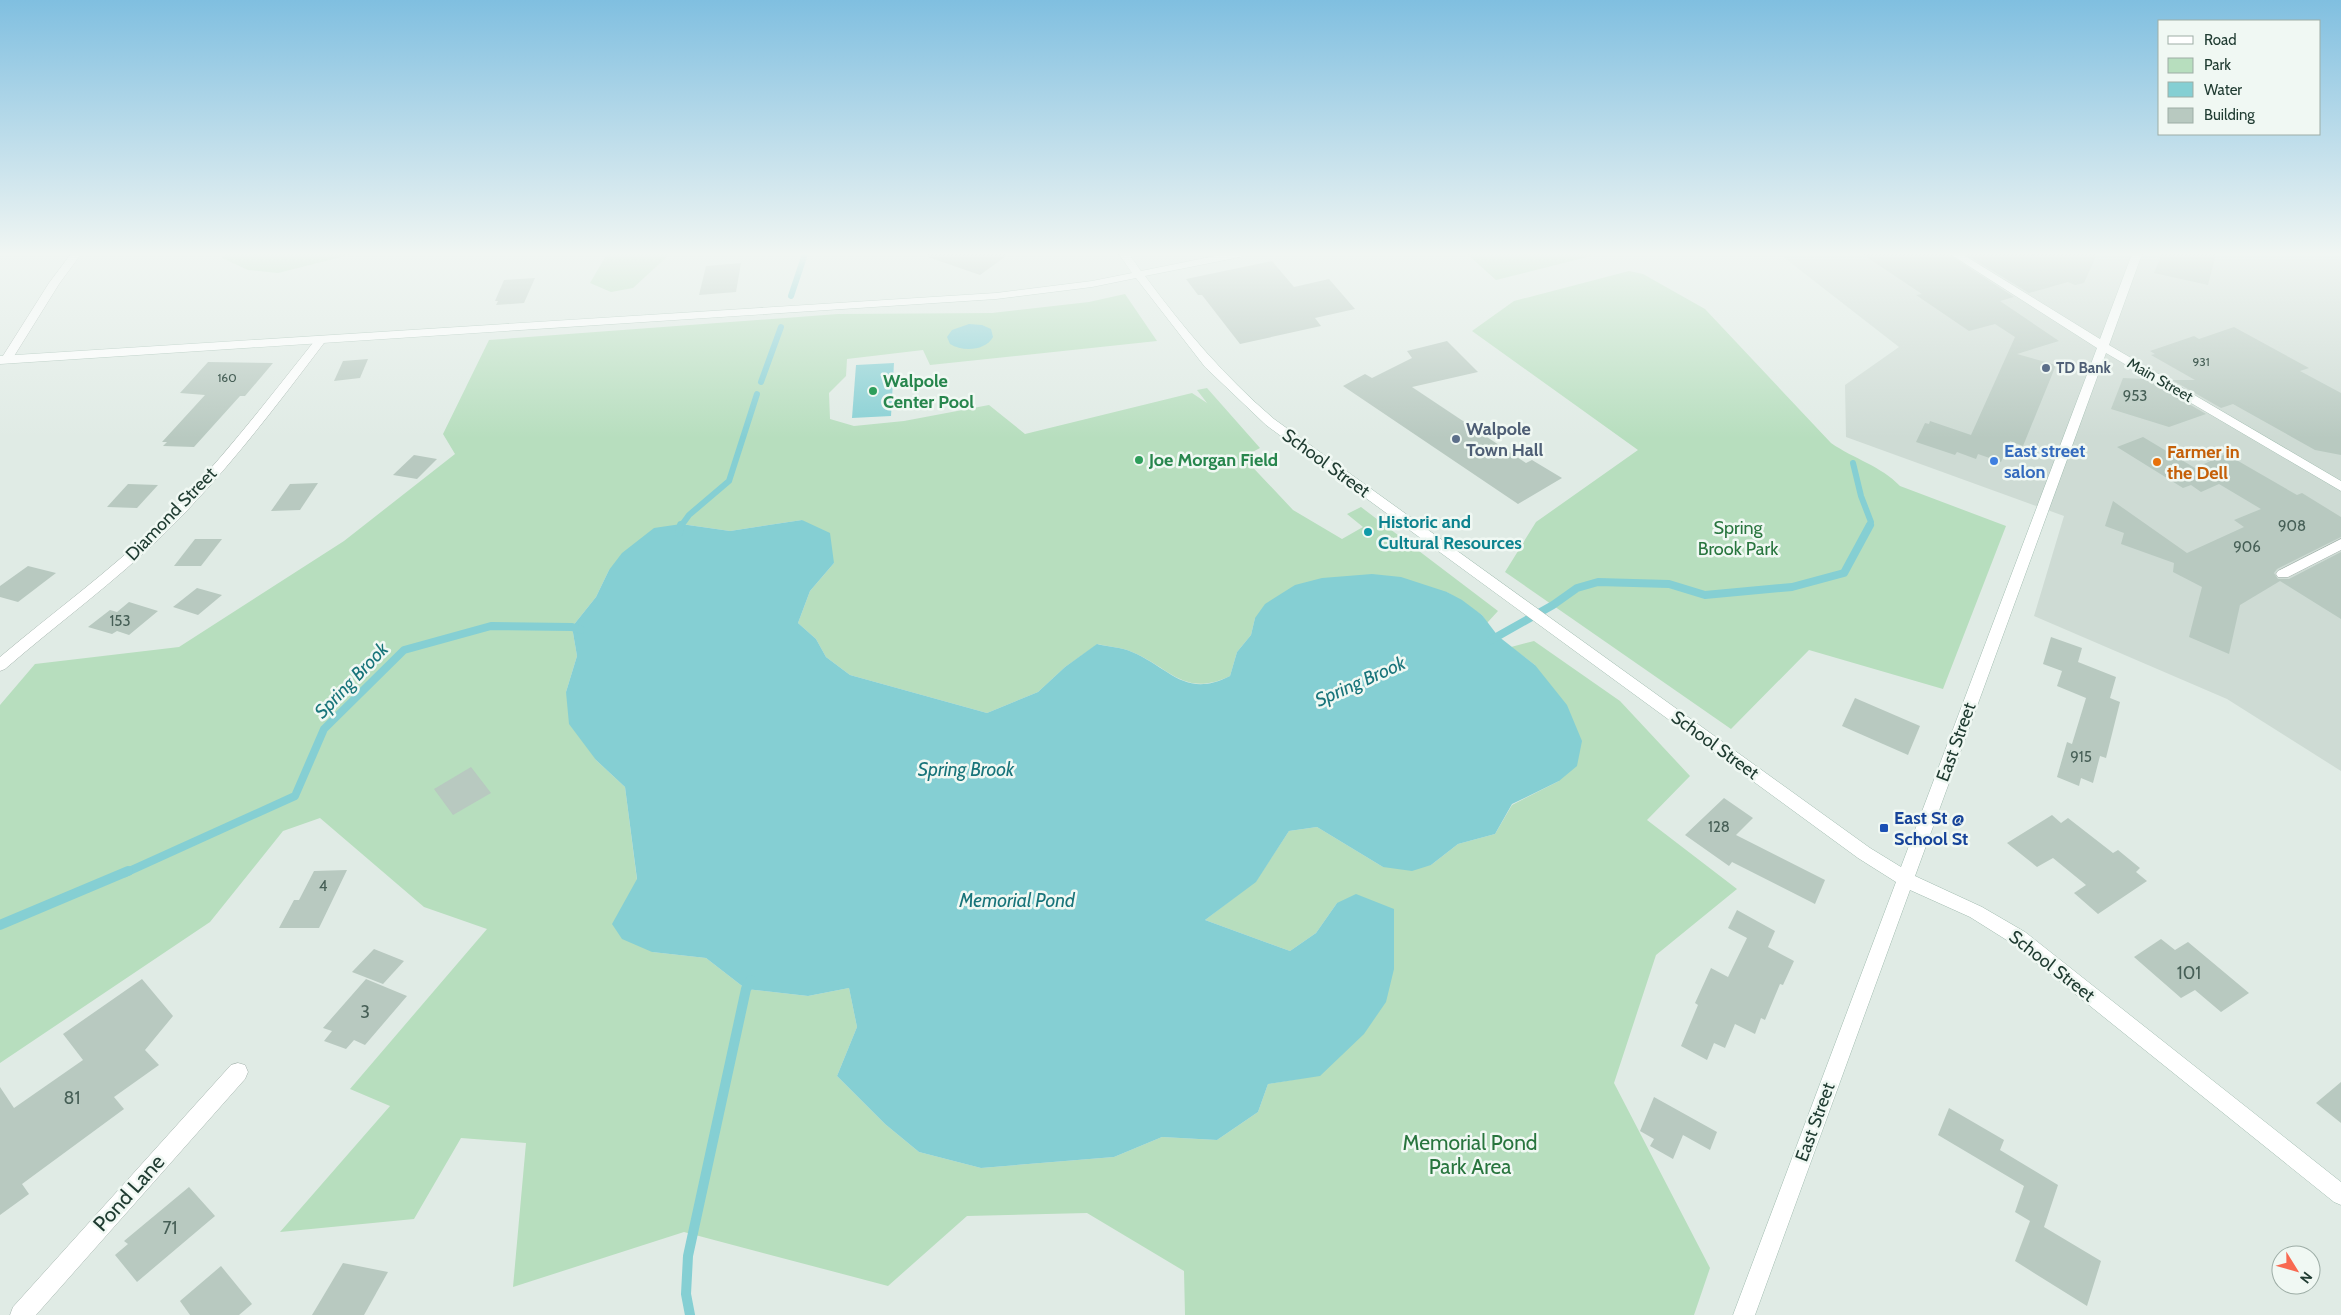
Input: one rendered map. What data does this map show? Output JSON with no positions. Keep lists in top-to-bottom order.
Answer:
{
  "streets": {
    "street": [
      "Main Street",
      "School Street",
      "Diamond Street",
      "East Street",
      "Pond Lane"
    ]
  },
  "crossings": [
    ["Main Street", "East Street"],
    ["School Street", "East Street"]
  ],
  "water": ["Spring Brook", "Memorial Pond"],
  "parks": ["Spring Brook Park", "Memorial Pond Park Area"],
  "places": {
    "other": [
      "TD Bank",
      "Walpole Center Pool",
      "Walpole Town Hall",
      "Joe Morgan Field",
      "East street salon",
      "Farmer in the Dell",
      "Historic and Cultural Resources"
    ],
    "transit": ["East St @ School St"]
  },
  "house_numbers": [
    "931",
    "160",
    "953",
    "908",
    "906",
    "153",
    "915",
    "128",
    "4",
    "101",
    "3",
    "81",
    "71"
  ],
  "legend": [
    "Road",
    "Park",
    "Water",
    "Building"
  ],
  "north": "bottom right"
}
